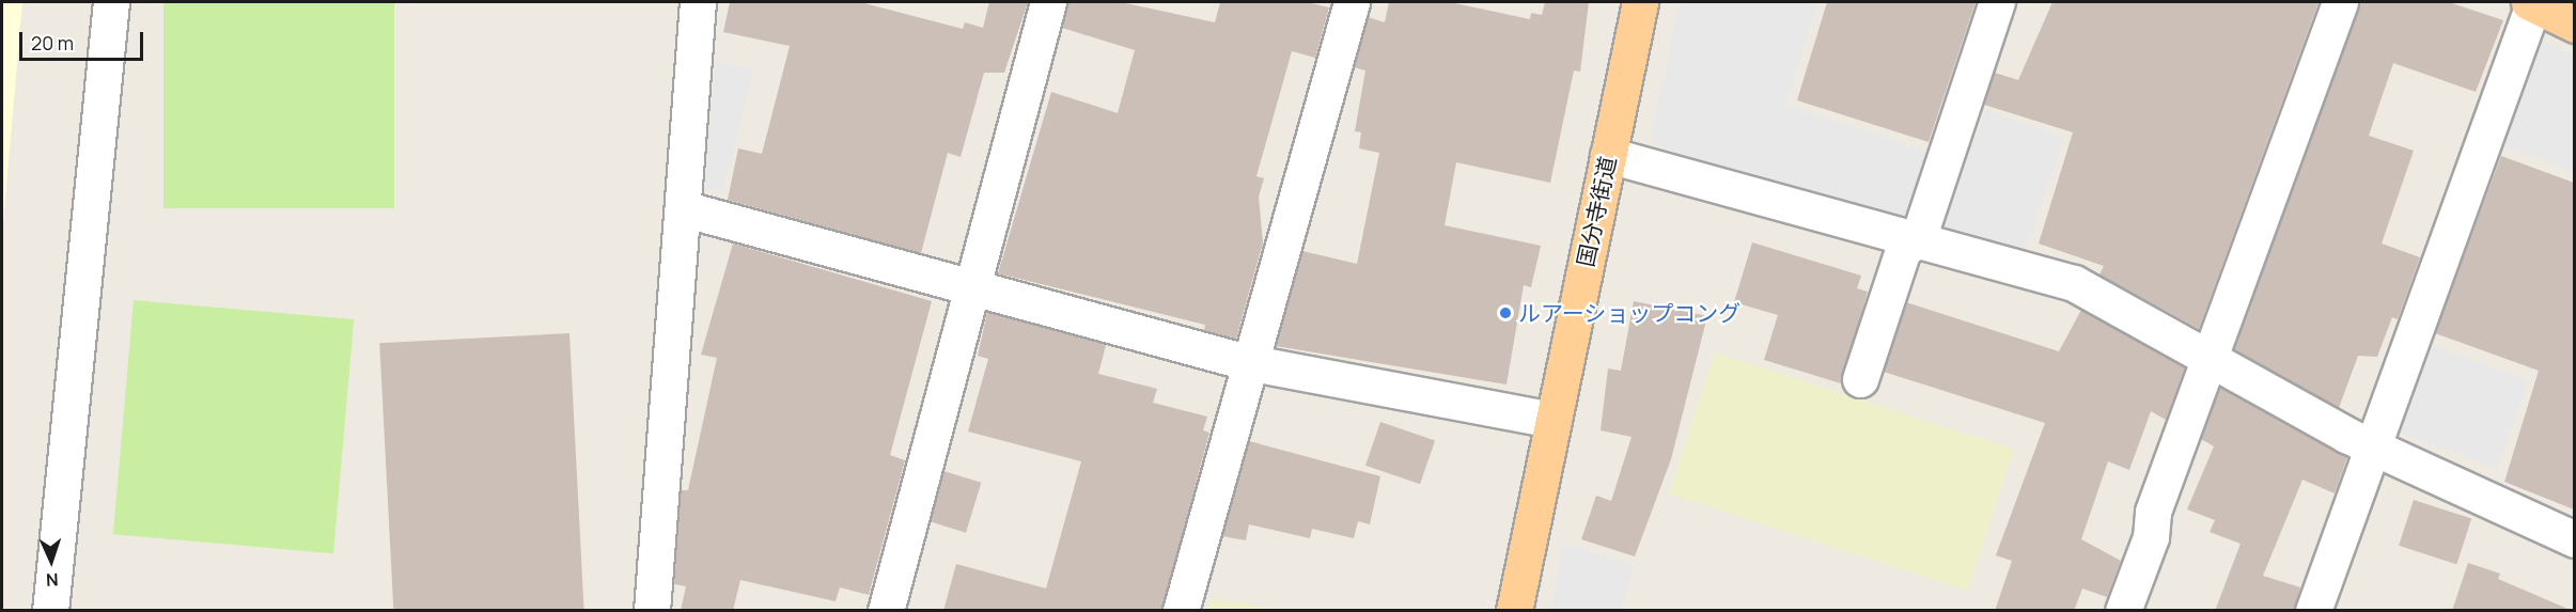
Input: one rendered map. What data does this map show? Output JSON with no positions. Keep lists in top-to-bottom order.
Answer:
{
  "streets": {
    "main road": ["国分寺街道"]
  },
  "places": ["ルアーショップコング"],
  "scale_bar": "20 m",
  "north": "bottom"
}
